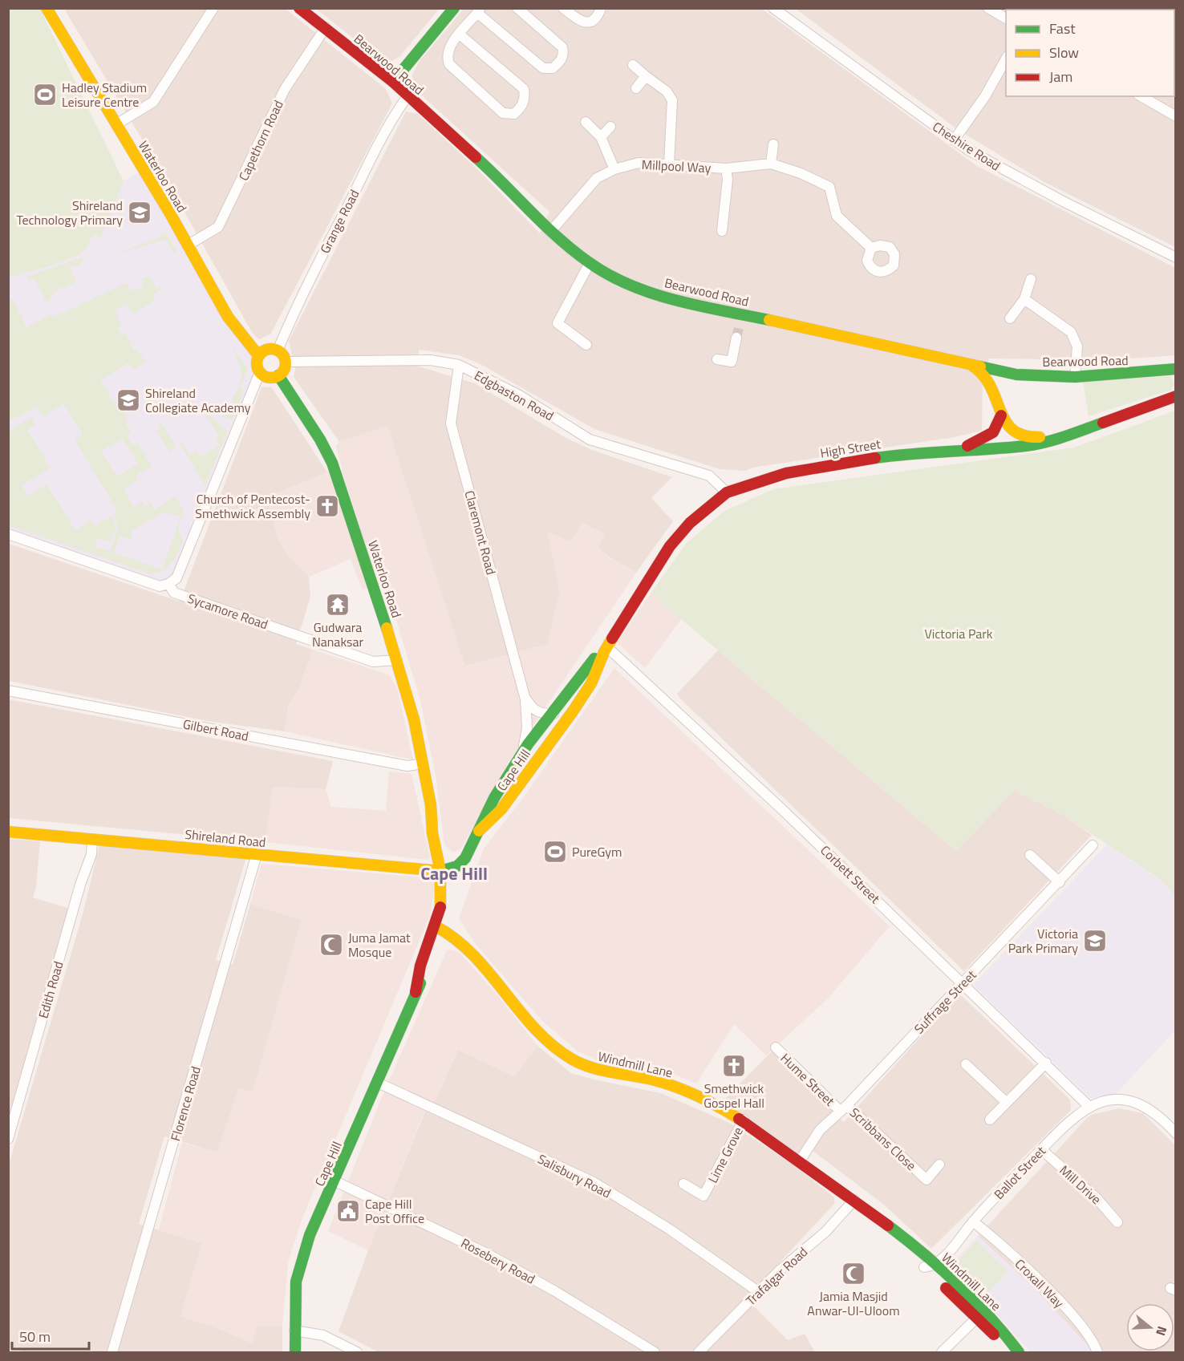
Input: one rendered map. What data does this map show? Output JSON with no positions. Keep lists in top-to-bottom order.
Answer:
{
  "streets": {
    "main road": [
      "Bearwood Road",
      "Waterloo Road",
      "High Street",
      "Cape Hill",
      "Shireland Road",
      "Windmill Lane"
    ],
    "street": [
      "Capethorn Road",
      "Cheshire Road",
      "Millpool Way",
      "Grange Road",
      "Edgbaston Road",
      "Claremont Road",
      "Sycamore Road",
      "Gilbert Road",
      "Corbett Street",
      "Edith Road",
      "Suffrage Street",
      "Hume Street",
      "Florence Road",
      "Scribbans Close",
      "Lime Grove",
      "Ballot Street",
      "Salisbury Road",
      "Mill Drive",
      "Rosebery Road",
      "Trafalgar Road",
      "Croxall Way"
    ]
  },
  "crossings": [
    ["Bearwood Road", "Capethorn Road"],
    ["Bearwood Road", "Millpool Way"],
    ["Bearwood Road", "Grange Road"],
    ["Capethorn Road", "Waterloo Road"],
    ["Waterloo Road", "Grange Road"],
    ["Waterloo Road", "Edgbaston Road"],
    ["Waterloo Road", "Sycamore Road"],
    ["Waterloo Road", "Gilbert Road"],
    ["Waterloo Road", "Cape Hill"],
    ["Waterloo Road", "Shireland Road"],
    ["Grange Road", "Edgbaston Road"],
    ["Edgbaston Road", "High Street"],
    ["Edgbaston Road", "Claremont Road"],
    ["High Street", "Cape Hill"],
    ["High Street", "Corbett Street"],
    ["Claremont Road", "Cape Hill"],
    ["Cape Hill", "Shireland Road"],
    ["Cape Hill", "Windmill Lane"],
    ["Cape Hill", "Salisbury Road"],
    ["Cape Hill", "Rosebery Road"],
    ["Shireland Road", "Edith Road"],
    ["Shireland Road", "Florence Road"],
    ["Corbett Street", "Suffrage Street"],
    ["Corbett Street", "Ballot Street"],
    ["Suffrage Street", "Windmill Lane"],
    ["Suffrage Street", "Hume Street"],
    ["Suffrage Street", "Scribbans Close"],
    ["Windmill Lane", "Lime Grove"],
    ["Windmill Lane", "Ballot Street"],
    ["Windmill Lane", "Trafalgar Road"],
    ["Hume Street", "Scribbans Close"],
    ["Ballot Street", "Mill Drive"],
    ["Ballot Street", "Croxall Way"],
    ["Salisbury Road", "Trafalgar Road"]
  ],
  "districts": ["Cape Hill"],
  "parks": ["Victoria Park"],
  "places": {
    "sports": ["Hadley Stadium Leisure Centre", "PureGym"],
    "school or university": ["Shireland Technology Primary", "Shireland Collegiate Academy", "Victoria Park Primary"],
    "church": ["Church of Pentecost- Smethwick Assembly", "Smethwick Gospel Hall"],
    "temple": ["Gudwara Nanaksar"],
    "mosque": ["Juma Jamat Mosque", "Jamia Masjid Anwar-Ul-Uloom"],
    "public building": ["Cape Hill Post Office"]
  },
  "legend": ["Fast", "Slow", "Jam"],
  "scale_bar": "50 m",
  "north": "right"
}
